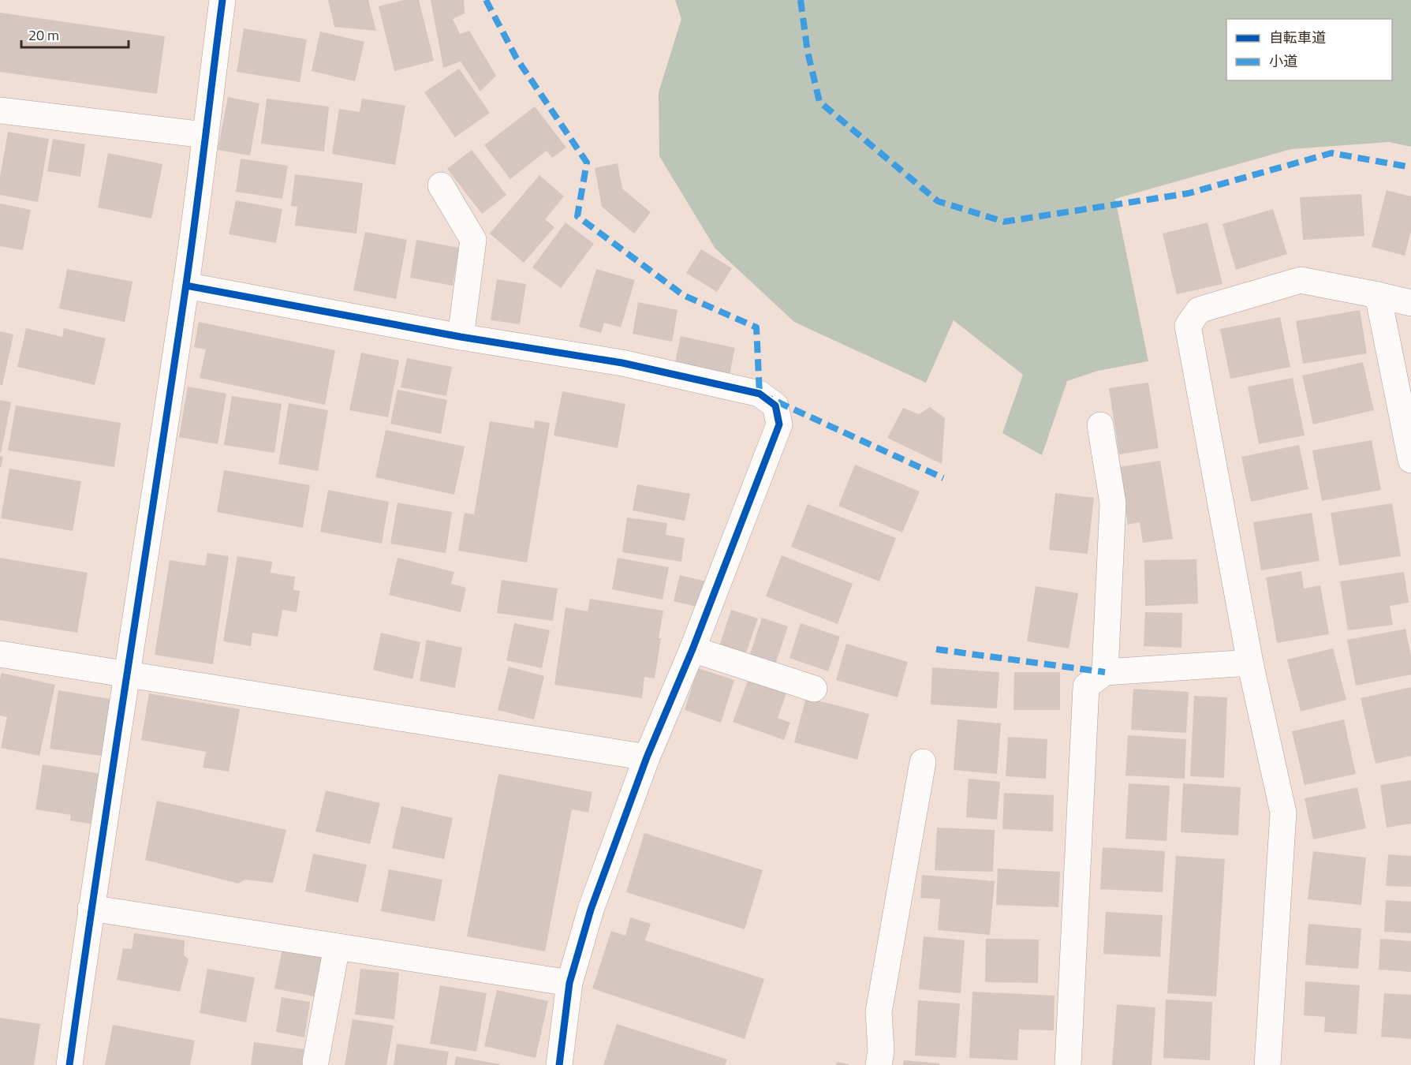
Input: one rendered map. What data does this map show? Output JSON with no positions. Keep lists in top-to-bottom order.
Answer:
{
  "legend": ["自転車道", "小道"],
  "scale_bar": "20 m"
}
